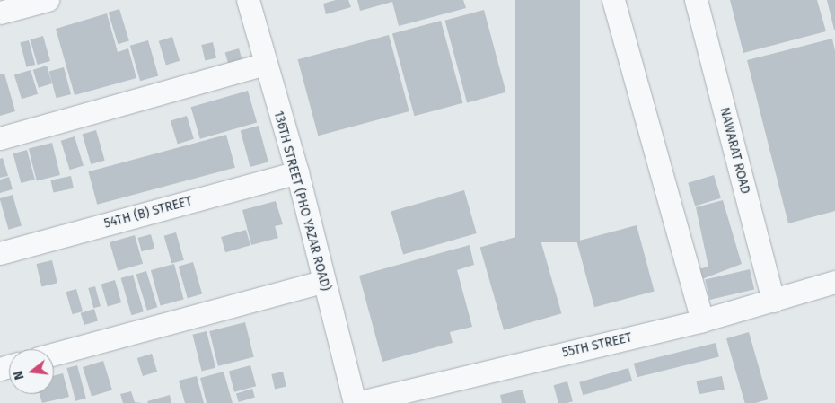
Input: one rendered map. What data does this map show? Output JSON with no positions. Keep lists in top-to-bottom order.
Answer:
{
  "streets": {
    "street": [
      "NAWARAT ROAD",
      "136TH STREET (PHO YAZAR ROAD)",
      "54TH (B) STREET",
      "55TH STREET"
    ]
  },
  "crossings": [
    ["NAWARAT ROAD", "55TH STREET"],
    ["136TH STREET (PHO YAZAR ROAD)", "54TH (B) STREET"],
    ["136TH STREET (PHO YAZAR ROAD)", "55TH STREET"]
  ],
  "north": "left"
}
